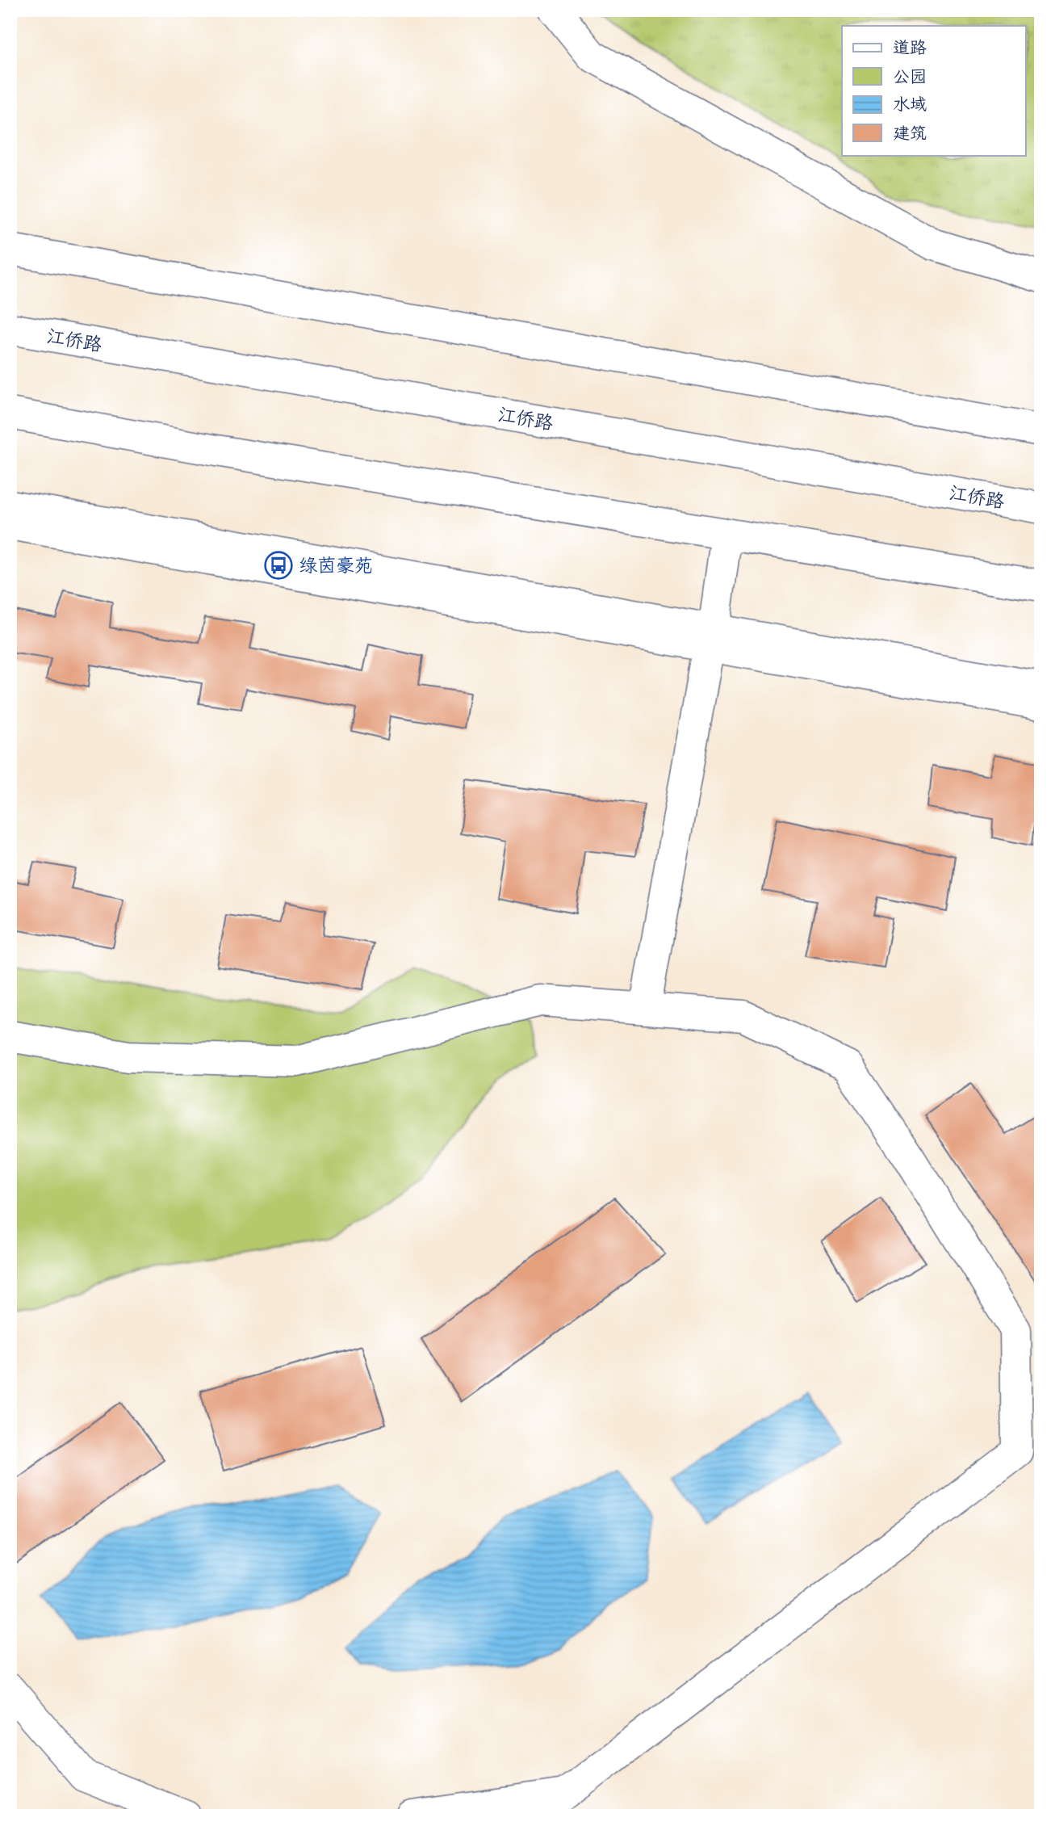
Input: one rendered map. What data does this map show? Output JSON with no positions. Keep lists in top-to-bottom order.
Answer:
{
  "streets": {
    "street": ["江侨路"]
  },
  "places": {
    "bus stop": ["绿茵豪苑"]
  },
  "legend": [
    "道路",
    "公园",
    "水域",
    "建筑"
  ]
}
